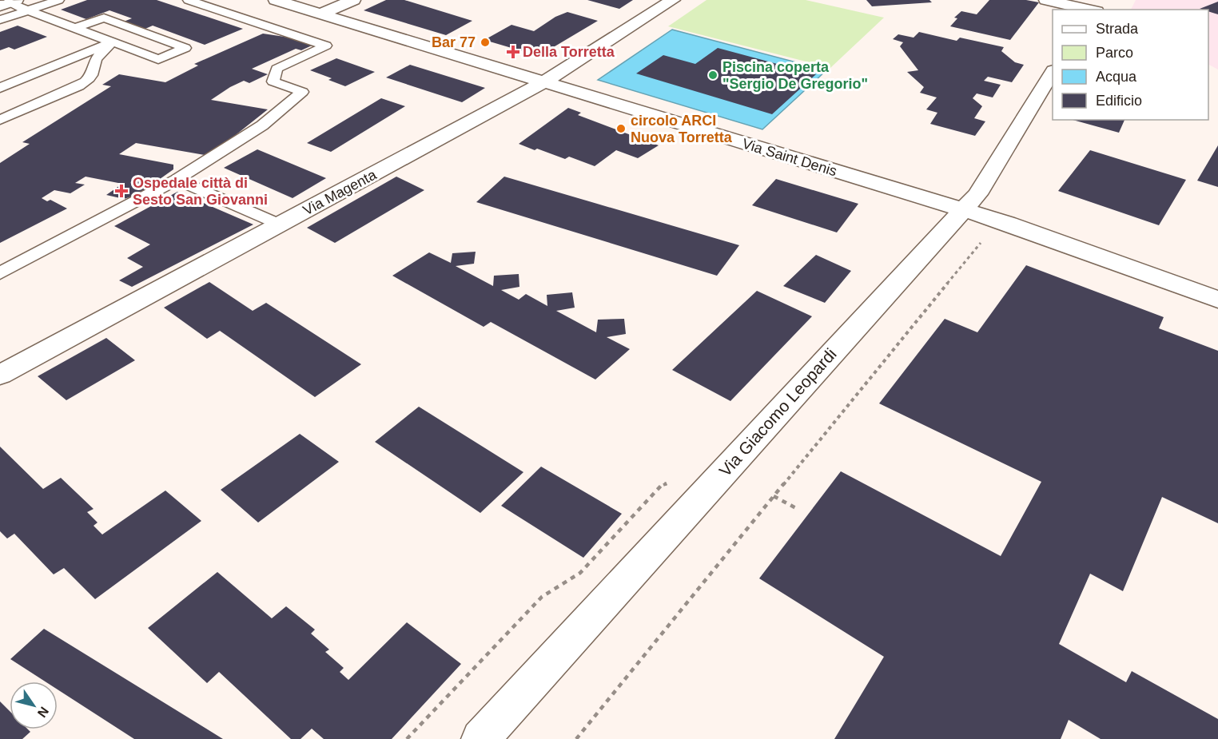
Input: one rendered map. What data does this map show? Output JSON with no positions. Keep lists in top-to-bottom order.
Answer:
{
  "streets": {
    "street": ["Via Saint Denis", "Via Magenta", "Via Giacomo Leopardi"]
  },
  "crossings": [
    ["Via Saint Denis", "Via Magenta"],
    ["Via Saint Denis", "Via Giacomo Leopardi"]
  ],
  "places": {
    "other": ["Bar 77", "Piscina coperta \"Sergio De Gregorio\"", "circolo ARCI Nuova Torretta"],
    "health": ["Della Torretta", "Ospedale città di Sesto San Giovanni"]
  },
  "legend": [
    "Strada",
    "Parco",
    "Acqua",
    "Edificio"
  ],
  "north": "bottom right"
}
